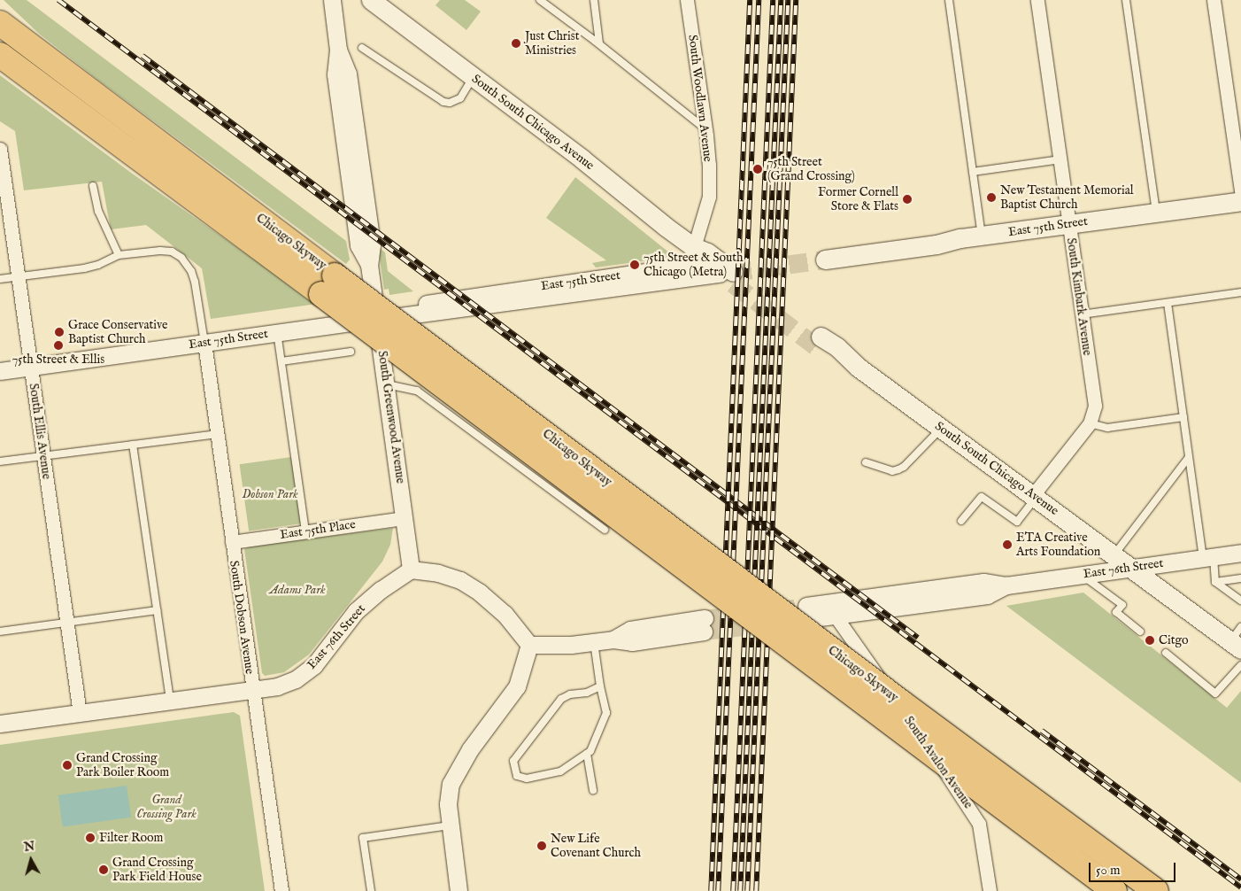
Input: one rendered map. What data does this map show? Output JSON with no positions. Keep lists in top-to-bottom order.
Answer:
{
  "streets": {
    "highway": ["Chicago Skyway"],
    "main road": ["South South Chicago Avenue", "East 75th Street"],
    "street": [
      "South Woodlawn Avenue",
      "South Kimbark Avenue",
      "South Greenwood Avenue",
      "South Ellis Avenue",
      "East 75th Place",
      "East 76th Street",
      "South Dobson Avenue",
      "South Avalon Avenue"
    ]
  },
  "crossings": [
    ["South Woodlawn Avenue", "South South Chicago Avenue"],
    ["South South Chicago Avenue", "East 75th Street"],
    ["South South Chicago Avenue", "South Kimbark Avenue"],
    ["South South Chicago Avenue", "East 76th Street"],
    ["East 75th Street", "South Kimbark Avenue"],
    ["East 75th Street", "South Greenwood Avenue"],
    ["East 75th Street", "South Ellis Avenue"],
    ["East 75th Street", "South Dobson Avenue"],
    ["South Greenwood Avenue", "East 75th Place"],
    ["South Greenwood Avenue", "East 76th Street"],
    ["South Ellis Avenue", "East 76th Street"],
    ["East 75th Place", "South Dobson Avenue"],
    ["East 76th Street", "South Dobson Avenue"],
    ["East 76th Street", "South Avalon Avenue"]
  ],
  "parks": ["Dobson Park", "Adams Park", "Grand Crossing Park"],
  "places": [
    "Just Christ Ministries",
    "75th Street (Grand Crossing)",
    "New Testament Memorial Baptist Church",
    "Former Cornell Store & Flats",
    "75th Street & South Chicago (Metra)",
    "Grace Conservative Baptist Church",
    "75th Street & Ellis",
    "ETA Creative Arts Foundation",
    "Citgo",
    "Grand Crossing Park Boiler Room",
    "Filter Room",
    "New Life Covenant Church",
    "Grand Crossing Park Field House"
  ],
  "scale_bar": "50 m",
  "north": "top"
}
